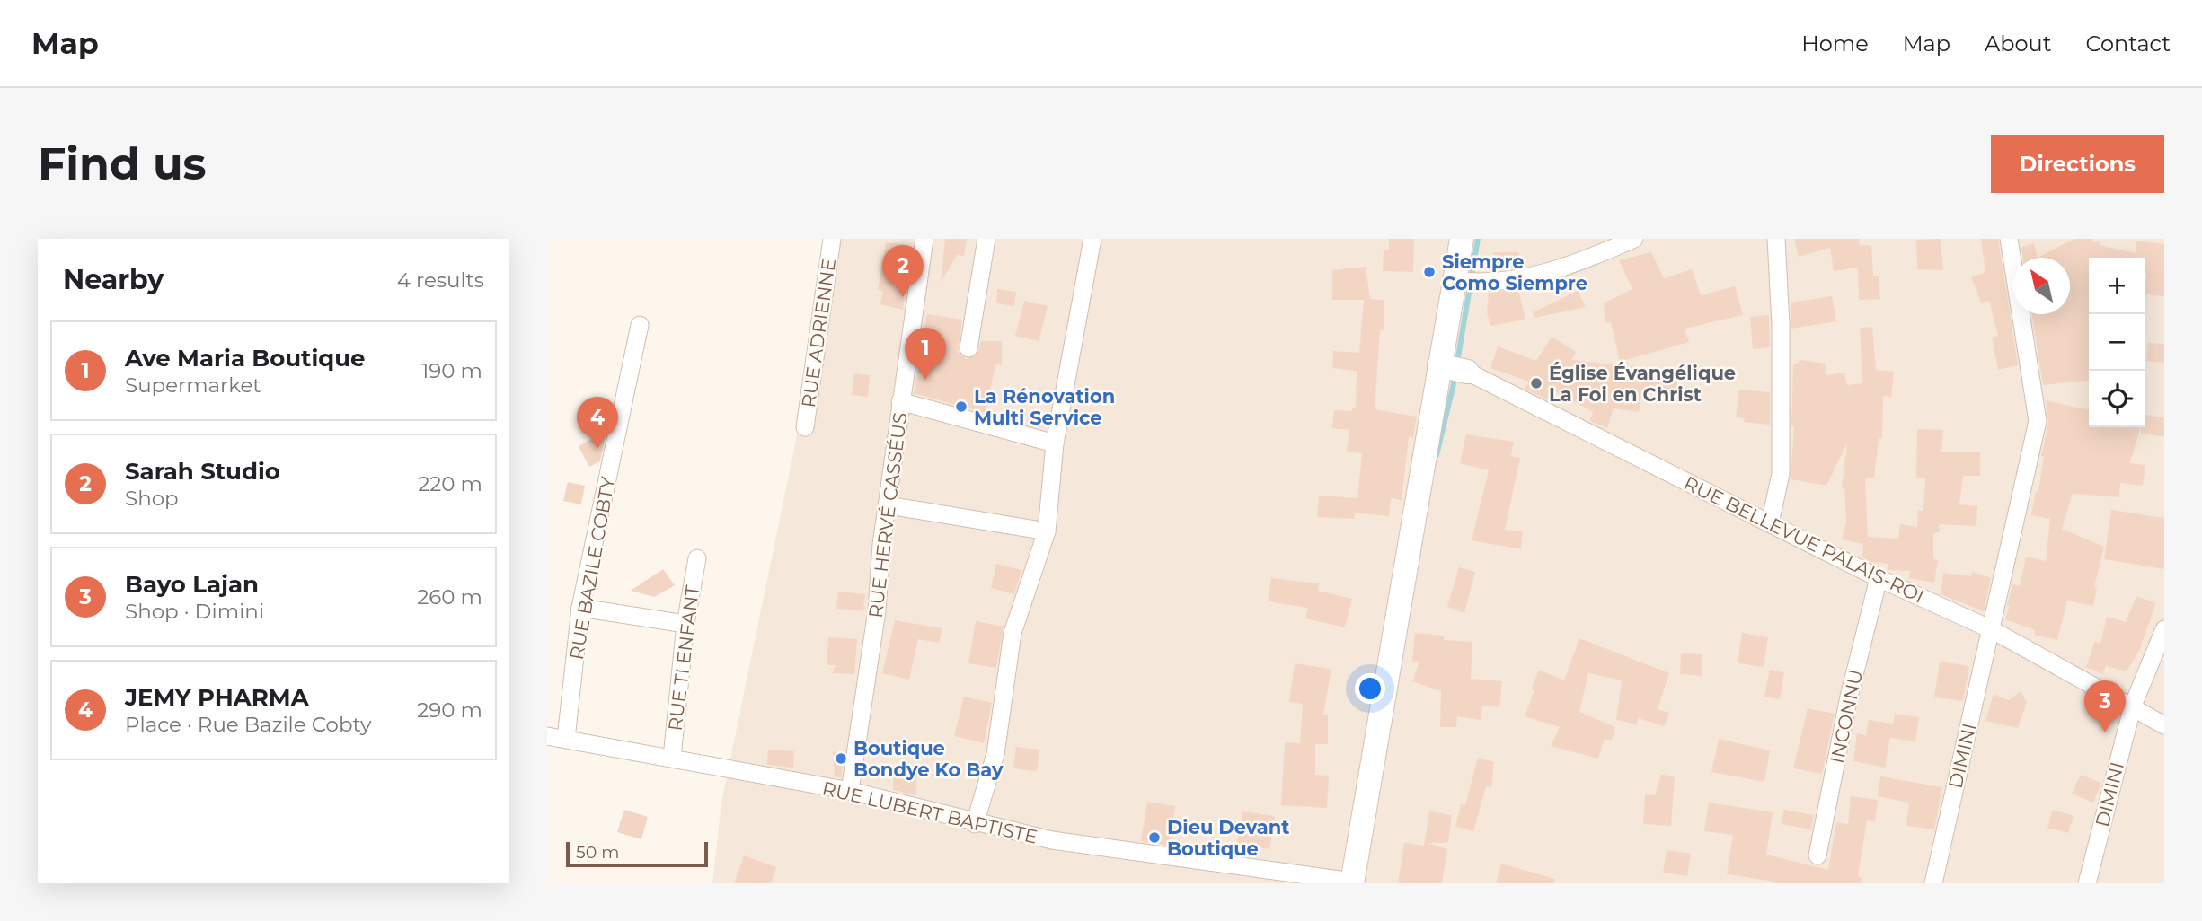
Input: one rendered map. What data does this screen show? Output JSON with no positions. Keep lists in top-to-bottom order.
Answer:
{
  "streets": {
    "street": [
      "RUE ADRIENNE",
      "RUE HERVÉ CASSÉUS",
      "RUE BELLEVUE PALAIS-ROI",
      "RUE BAZILE COBTY",
      "RUE TI ENFANT",
      "INCONNU",
      "DIMINI",
      "RUE LUBERT BAPTISTE"
    ]
  },
  "crossings": [
    ["RUE HERVÉ CASSÉUS", "RUE LUBERT BAPTISTE"],
    ["RUE BELLEVUE PALAIS-ROI", "INCONNU"],
    ["RUE BELLEVUE PALAIS-ROI", "DIMINI"],
    ["RUE BAZILE COBTY", "RUE LUBERT BAPTISTE"],
    ["RUE TI ENFANT", "RUE LUBERT BAPTISTE"]
  ],
  "places": [
    "Siempre Como Siempre",
    "Église Évangélique La Foi en Christ",
    "La Rénovation Multi Service",
    "Boutique Bondye Ko Bay",
    "Dieu Devant Boutique"
  ],
  "scale_bar": "50 m",
  "north": "top left",
  "page": {
    "header": "Map",
    "nav": [
      "Home",
      "Map",
      "About",
      "Contact"
    ],
    "buttons": "Directions",
    "title": "Find us",
    "heading": ["Nearby", "4 results"],
    "pins": [
      "2",
      "1",
      "4",
      "3"
    ],
    "map_buttons": ["+", "−"],
    "list": [
      {
        "mark": "1",
        "name": "Ave Maria Boutique",
        "note": "Supermarket",
        "value": "190 m"
      },
      {
        "mark": "2",
        "name": "Sarah Studio",
        "note": "Shop",
        "value": "220 m"
      },
      {
        "mark": "3",
        "name": "Bayo Lajan",
        "note": "Shop · Dimini",
        "value": "260 m"
      },
      {
        "mark": "4",
        "name": "JEMY PHARMA",
        "note": "Place · Rue Bazile Cobty",
        "value": "290 m"
      }
    ],
    "scale": "50 m"
  }
}
